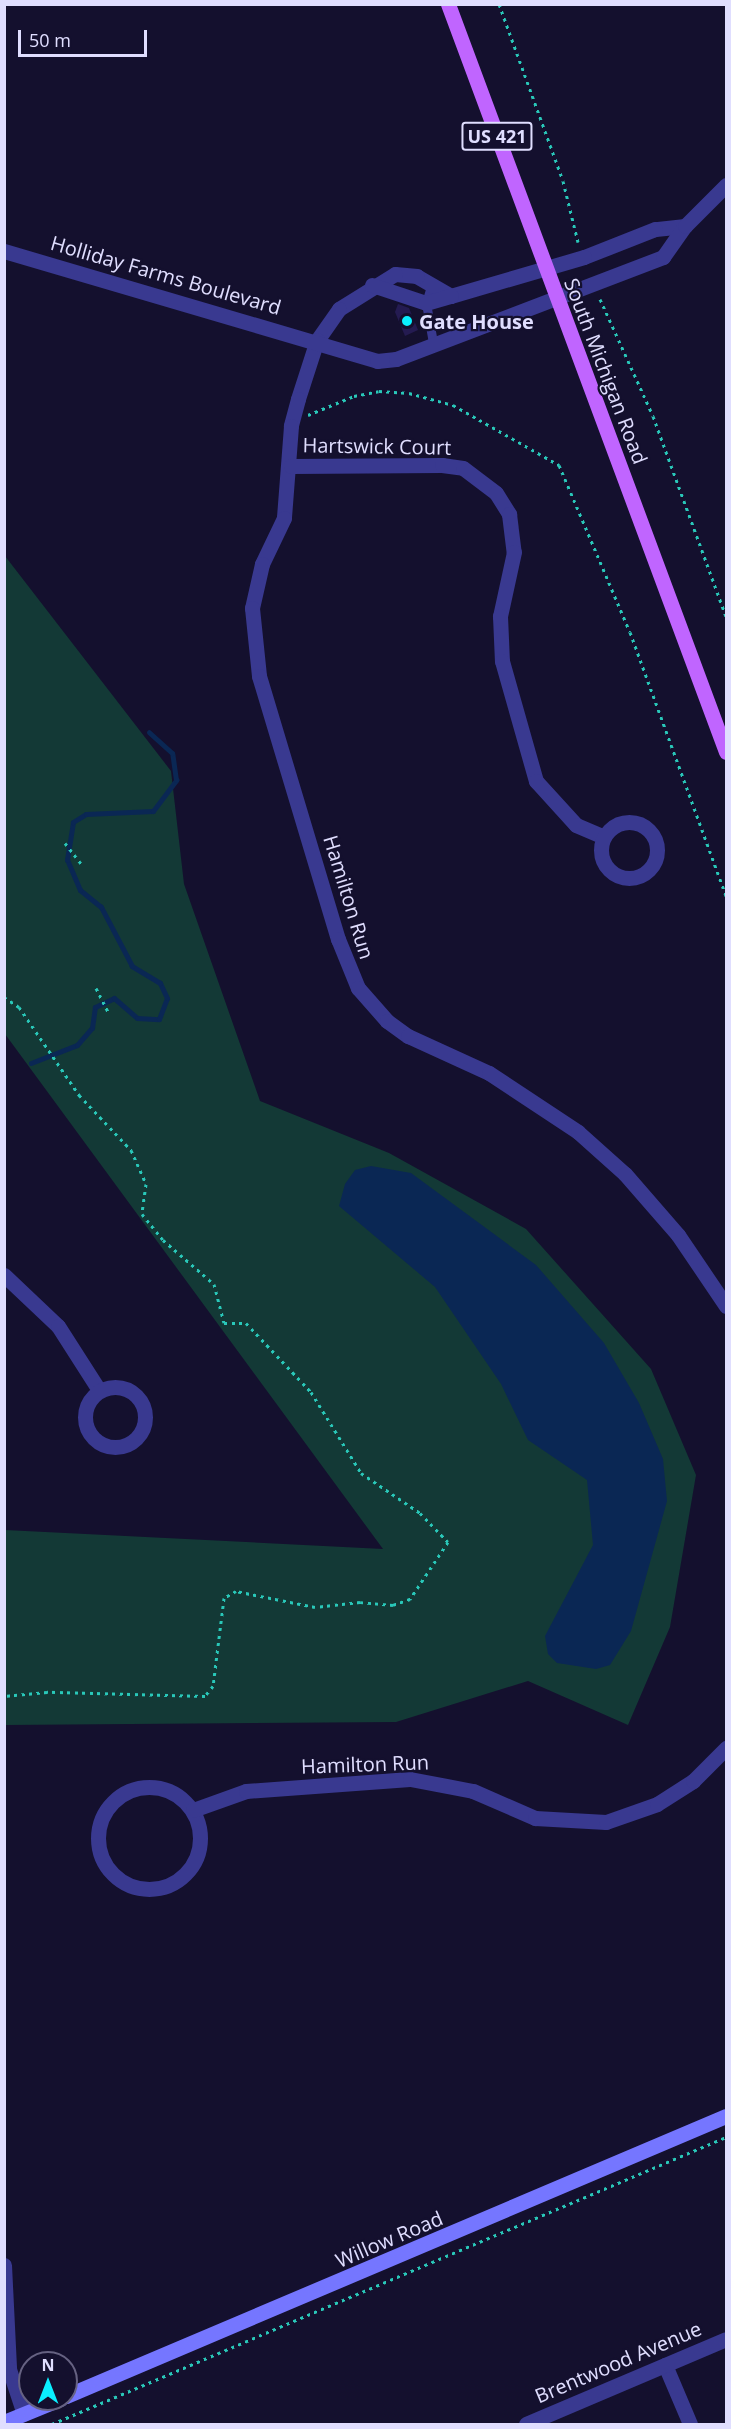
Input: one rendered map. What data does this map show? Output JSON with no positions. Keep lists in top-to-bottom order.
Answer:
{
  "streets": {
    "main road": ["US 421", "South Michigan Road"],
    "street": [
      "Holliday Farms Boulevard",
      "Hartswick Court",
      "Hamilton Run",
      "Willow Road",
      "Brentwood Avenue"
    ]
  },
  "crossings": [
    ["Holliday Farms Boulevard", "South Michigan Road"],
    ["Holliday Farms Boulevard", "Hamilton Run"],
    ["Hartswick Court", "Hamilton Run"]
  ],
  "places": ["Gate House"],
  "scale_bar": "50 m",
  "north": "top"
}
